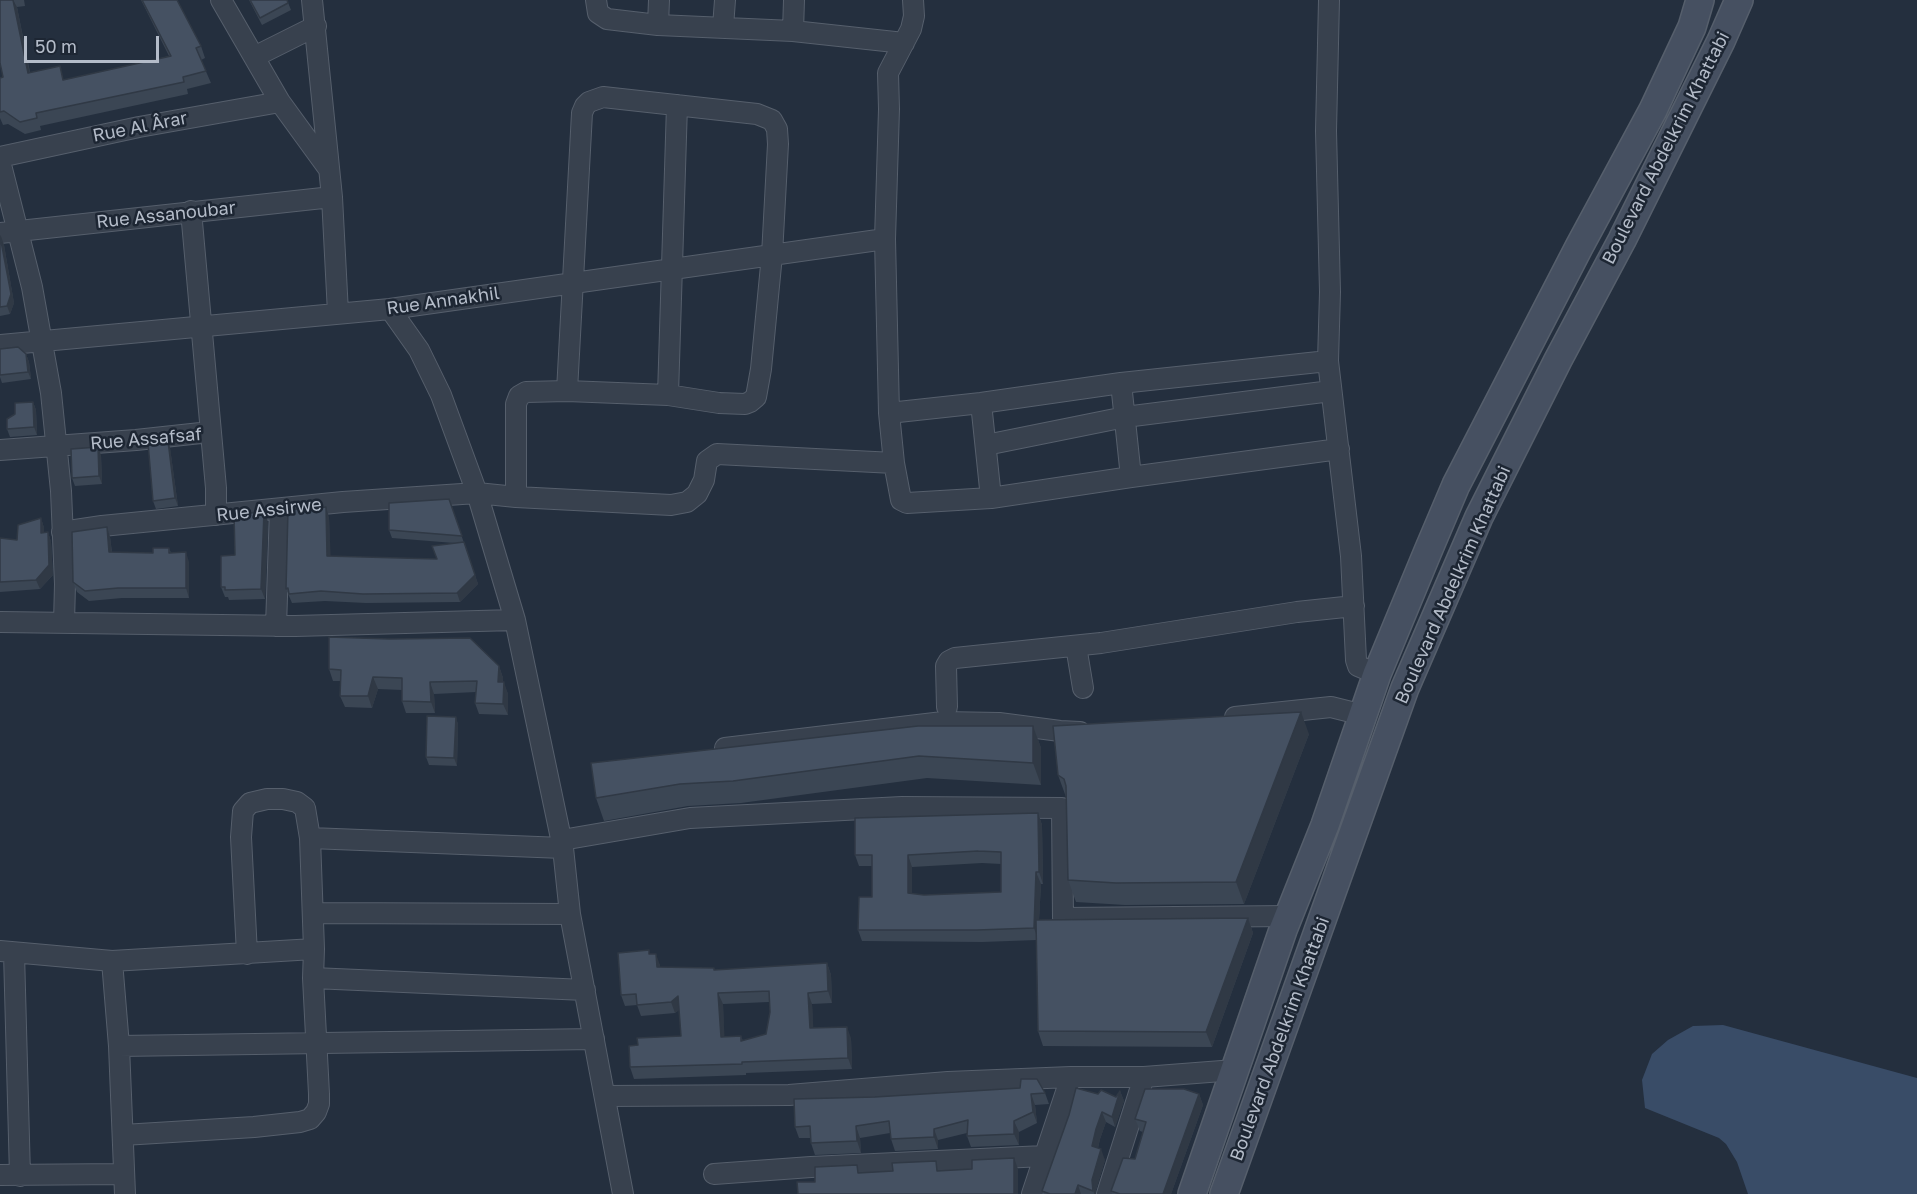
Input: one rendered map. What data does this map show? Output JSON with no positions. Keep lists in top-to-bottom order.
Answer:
{
  "streets": {
    "street": [
      "Rue Al Ârar",
      "Boulevard Abdelkrim Khattabi",
      "Rue Assanoubar",
      "Rue Annakhil",
      "Rue Assafsaf",
      "Rue Assirwe"
    ]
  },
  "crossings": [
    ["Rue Assafsaf", "Rue Assirwe"]
  ],
  "scale_bar": "50 m"
}
